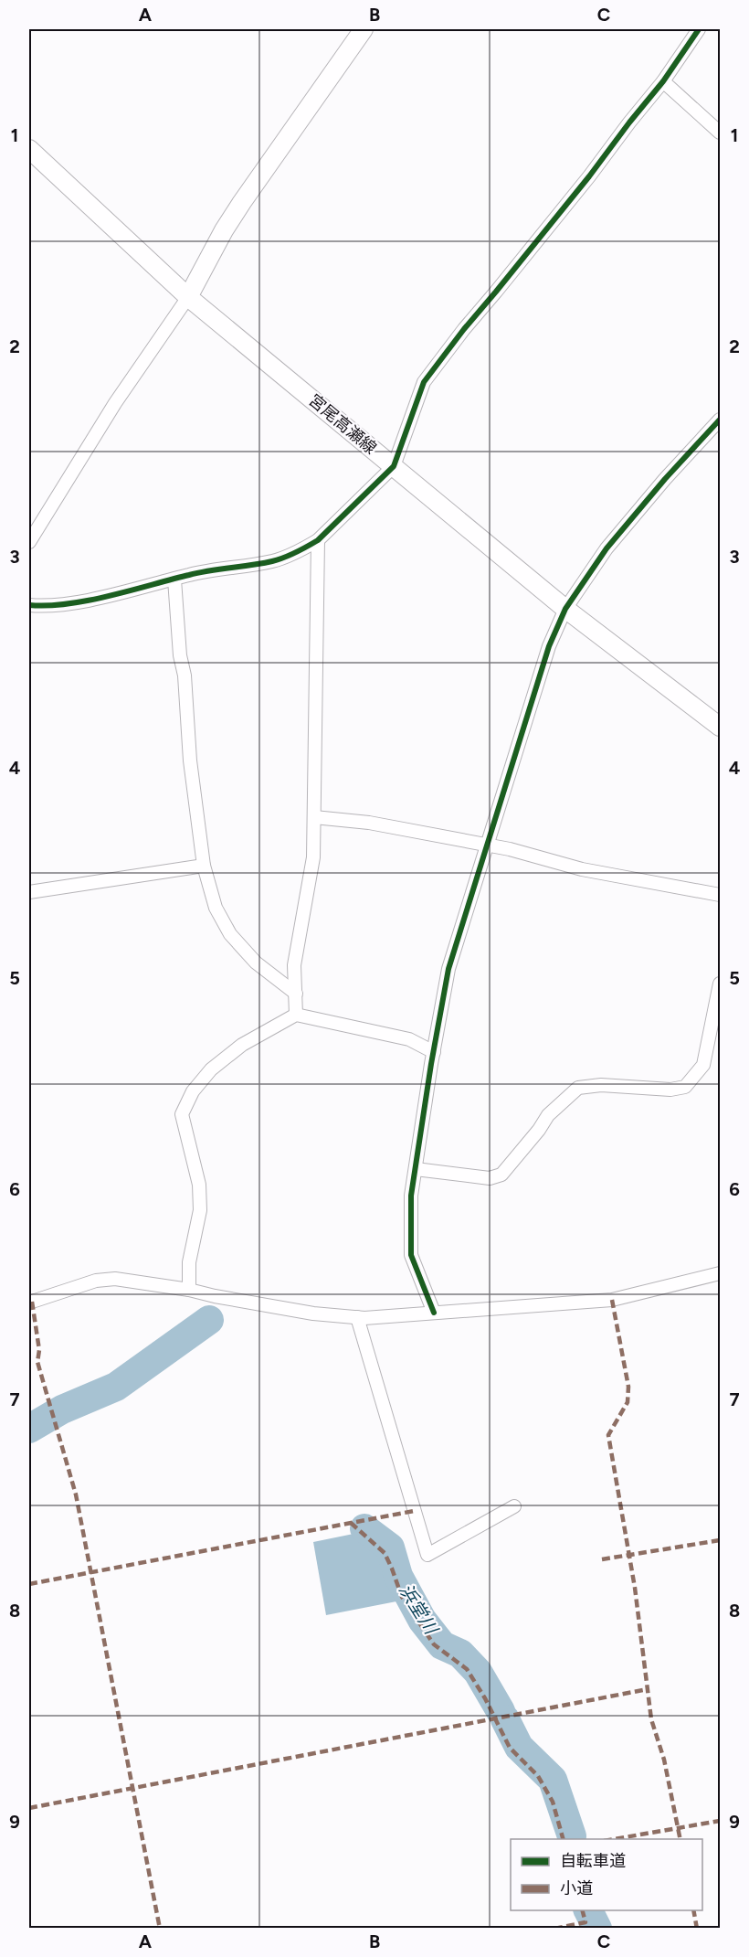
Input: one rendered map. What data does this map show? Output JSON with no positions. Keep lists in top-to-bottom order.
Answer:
{
  "streets": {
    "main road": ["宮尾高瀬線"]
  },
  "water": ["浜堂川"],
  "legend": ["自転車道", "小道"],
  "grid": {
    "columns": ["A", "B", "C"],
    "rows": [
      "1",
      "2",
      "3",
      "4",
      "5",
      "6",
      "7",
      "8",
      "9"
    ]
  }
}
